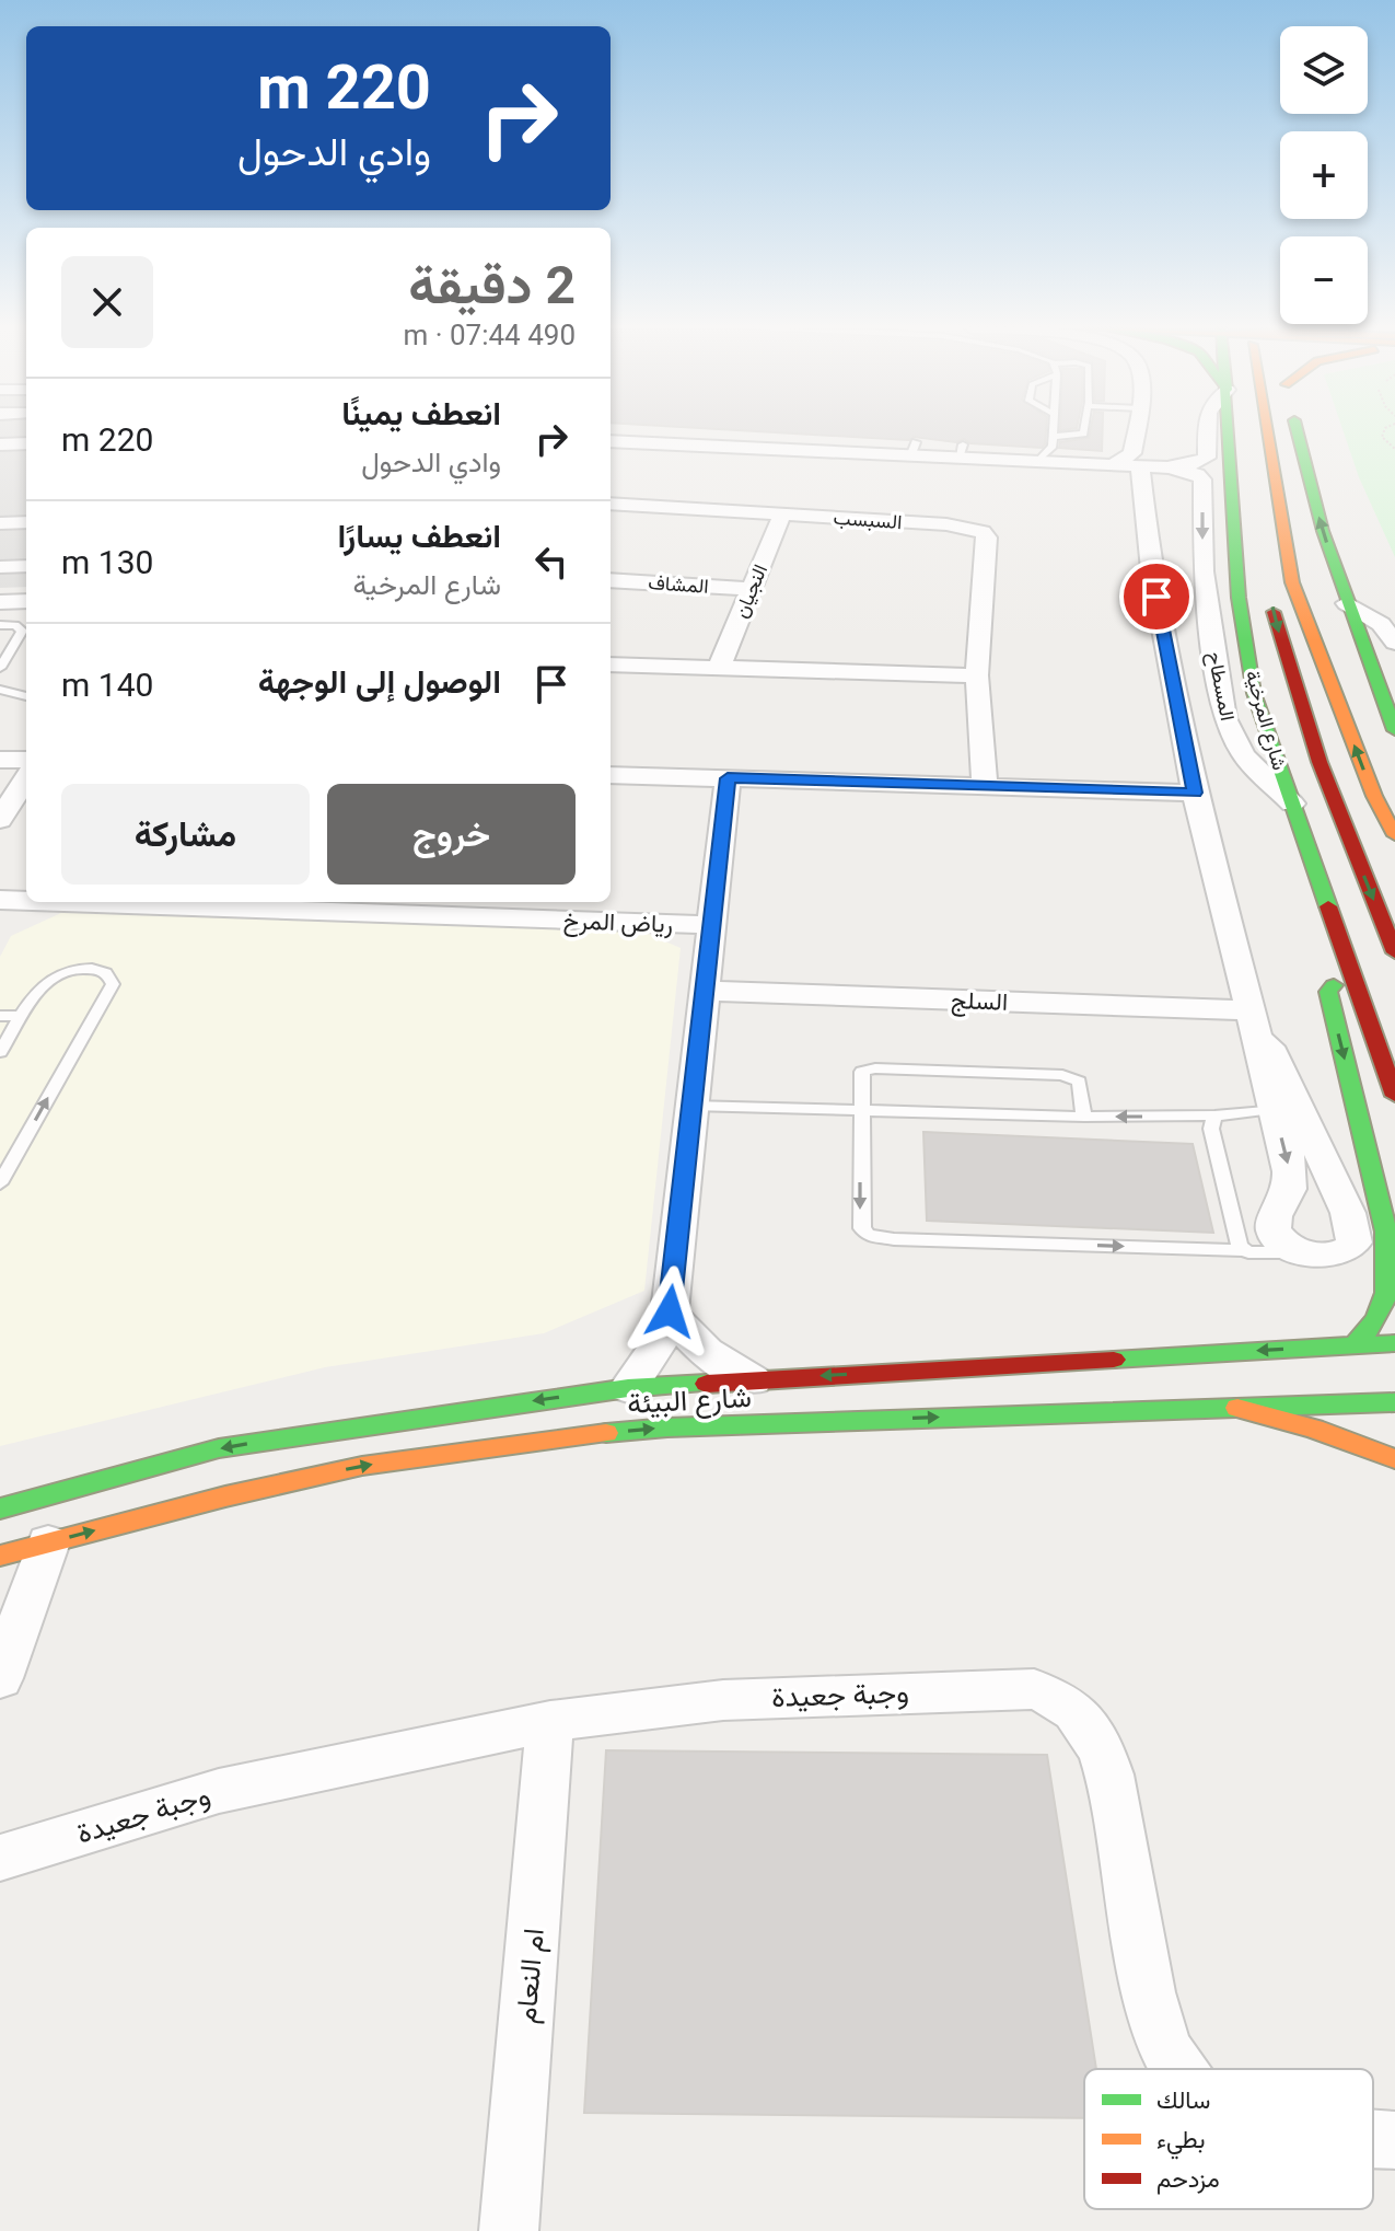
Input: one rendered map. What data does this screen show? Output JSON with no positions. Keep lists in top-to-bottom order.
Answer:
{
  "streets": {
    "main road": ["شارع المرخية", "شارع البيئة"],
    "street": [
      "السبسب",
      "المشاف",
      "النجيان",
      "المسطاح",
      "رياض المرخ",
      "السلج",
      "وجبة جعيدة",
      "ام النعام"
    ]
  },
  "crossings": [
    ["السبسب", "النجيان"],
    ["المشاف", "النجيان"],
    ["المسطاح", "شارع المرخية"],
    ["وجبة جعيدة", "ام النعام"]
  ],
  "legend": ["سالك", "بطيء", "مزدحم"],
  "page": {
    "map_buttons": ["+", "−"],
    "turn": ["220 m", "وادي الدحول"],
    "heading": ["2 دقيقة", "490 m · 07:44"],
    "list": [
      {
        "name": "انعطف يمينًا",
        "note": "وادي الدحول",
        "value": "220 m"
      },
      {
        "name": "انعطف يسارًا",
        "note": "شارع المرخية",
        "value": "130 m"
      },
      {
        "name": "الوصول إلى الوجهة",
        "value": "140 m"
      }
    ],
    "buttons": ["خروج", "مشاركة"]
  }
}
